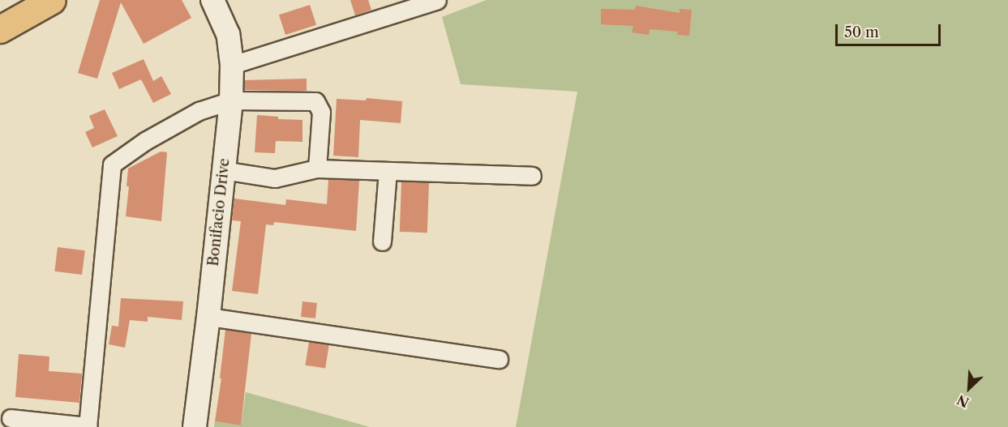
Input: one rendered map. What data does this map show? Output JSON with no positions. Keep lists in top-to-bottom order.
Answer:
{
  "streets": {
    "street": ["Bonifacio Drive"]
  },
  "scale_bar": "50 m",
  "north": "bottom left"
}
